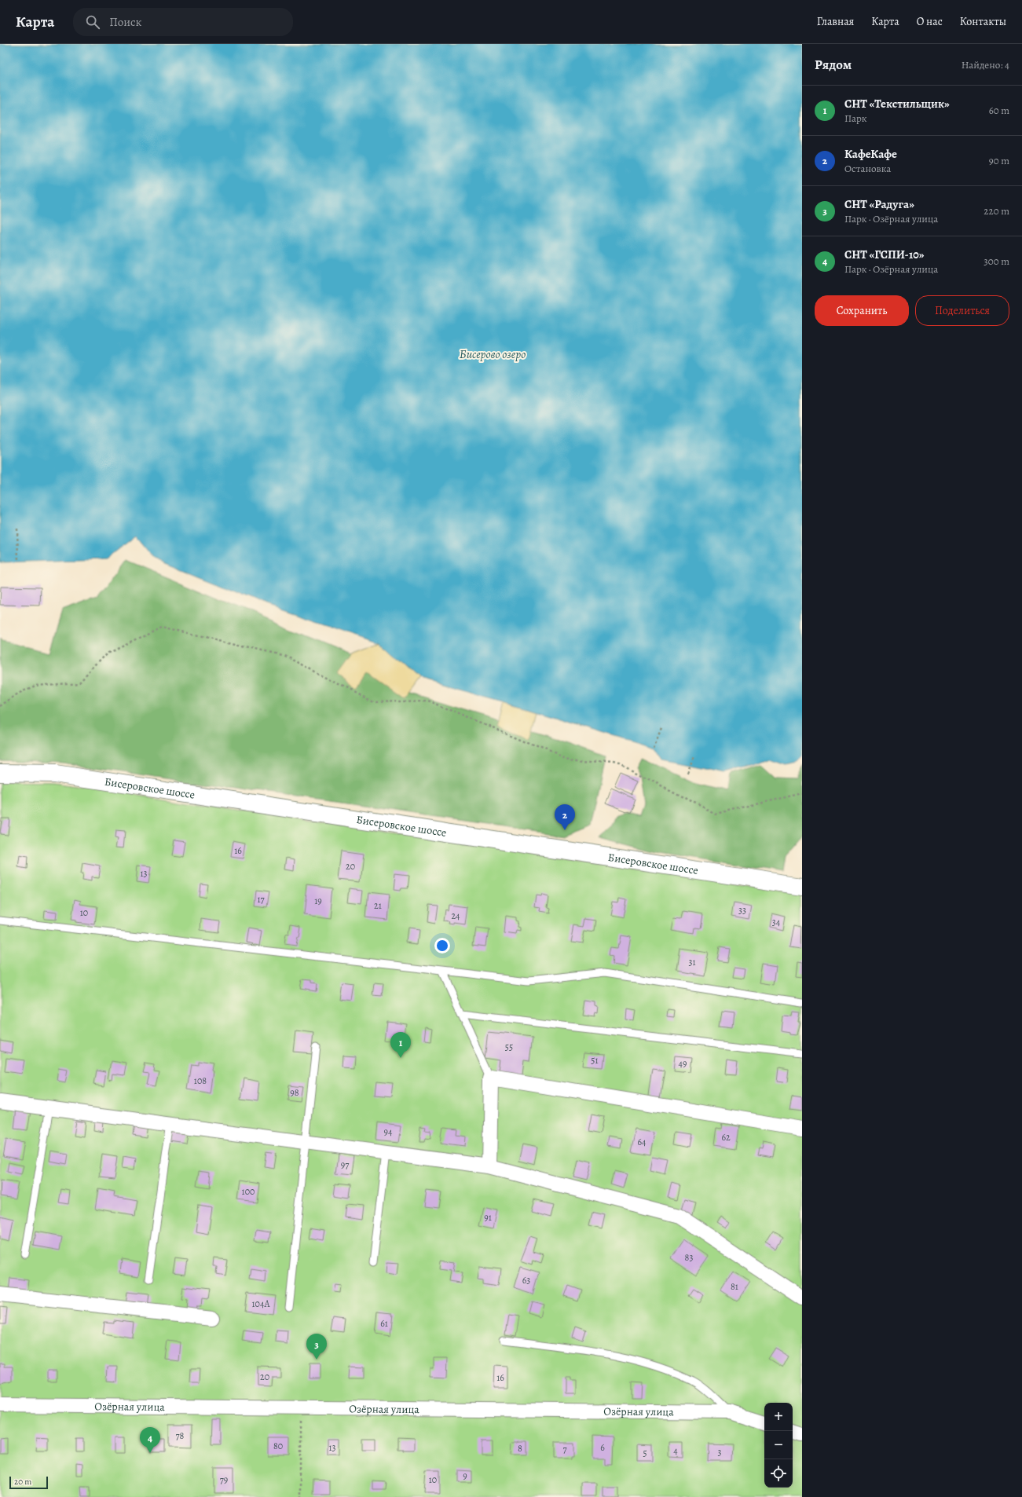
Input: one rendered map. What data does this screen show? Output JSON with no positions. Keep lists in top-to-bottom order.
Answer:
{
  "streets": {
    "main road": ["Бисеровское шоссе"],
    "street": ["Озёрная улица"]
  },
  "water": ["Бисерово озеро"],
  "house_numbers": [
    "16",
    "20",
    "13",
    "17",
    "19",
    "21",
    "33",
    "10",
    "24",
    "34",
    "31",
    "55",
    "51",
    "49",
    "108",
    "98",
    "94",
    "62",
    "64",
    "97",
    "100",
    "91",
    "83",
    "63",
    "81",
    "104А",
    "61",
    "20",
    "16",
    "78",
    "80",
    "13",
    "6",
    "8",
    "7",
    "4",
    "3",
    "5",
    "9",
    "79",
    "10"
  ],
  "scale_bar": "20 m",
  "page": {
    "header": "Карта",
    "search": "Поиск",
    "nav": [
      "Главная",
      "Карта",
      "О нас",
      "Контакты"
    ],
    "heading": ["Рядом", "Найдено: 4"],
    "list": [
      {
        "mark": "1",
        "name": "СНТ «Текстильщик»",
        "note": "Парк",
        "value": "60 m"
      },
      {
        "mark": "2",
        "name": "КафеКафе",
        "note": "Остановка",
        "value": "90 m"
      },
      {
        "mark": "3",
        "name": "СНТ «Радуга»",
        "note": "Парк · Озёрная улица",
        "value": "220 m"
      },
      {
        "mark": "4",
        "name": "СНТ «ГСПИ-10»",
        "note": "Парк · Озёрная улица",
        "value": "300 m"
      }
    ],
    "buttons": ["Сохранить", "Поделиться"],
    "pins": [
      "2",
      "1",
      "3",
      "4"
    ],
    "map_buttons": ["+", "−"],
    "scale": "20 m"
  }
}
